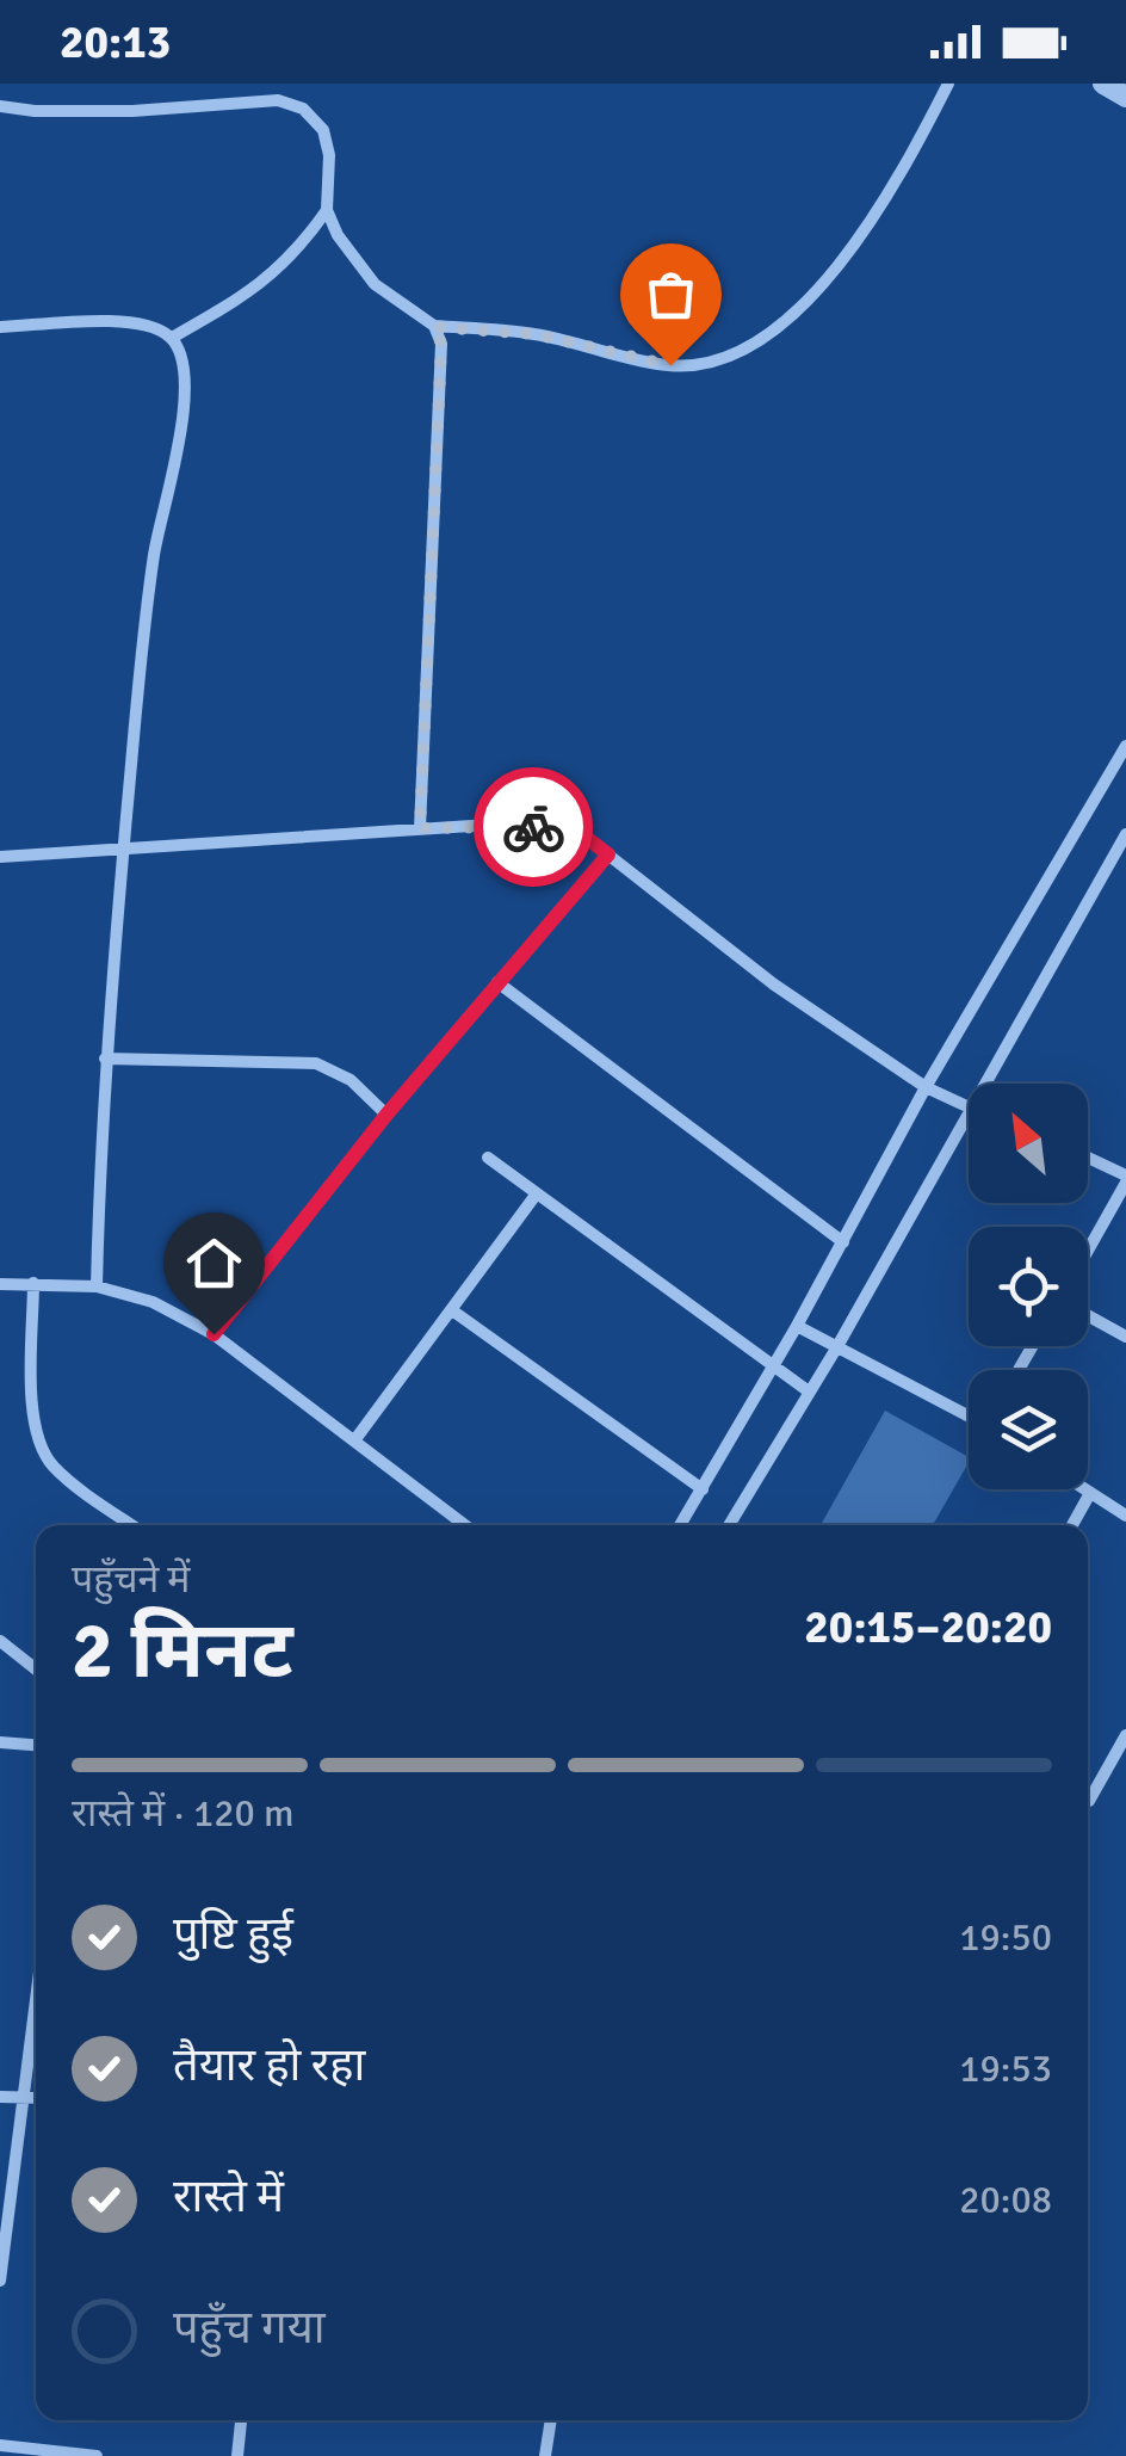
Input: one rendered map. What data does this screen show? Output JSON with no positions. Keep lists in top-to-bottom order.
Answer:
{
  "north": "top left",
  "page": {
    "status": "20:13",
    "heading": ["2 मिनट", "पहुँचने में", "20:15–20:20"],
    "bar": "रास्ते में · 120 m",
    "list": [
      ["पुष्टि हुई", "19:50"],
      ["तैयार हो रहा", "19:53"],
      ["रास्ते में", "20:08"],
      "पहुँच गया"
    ]
  }
}
